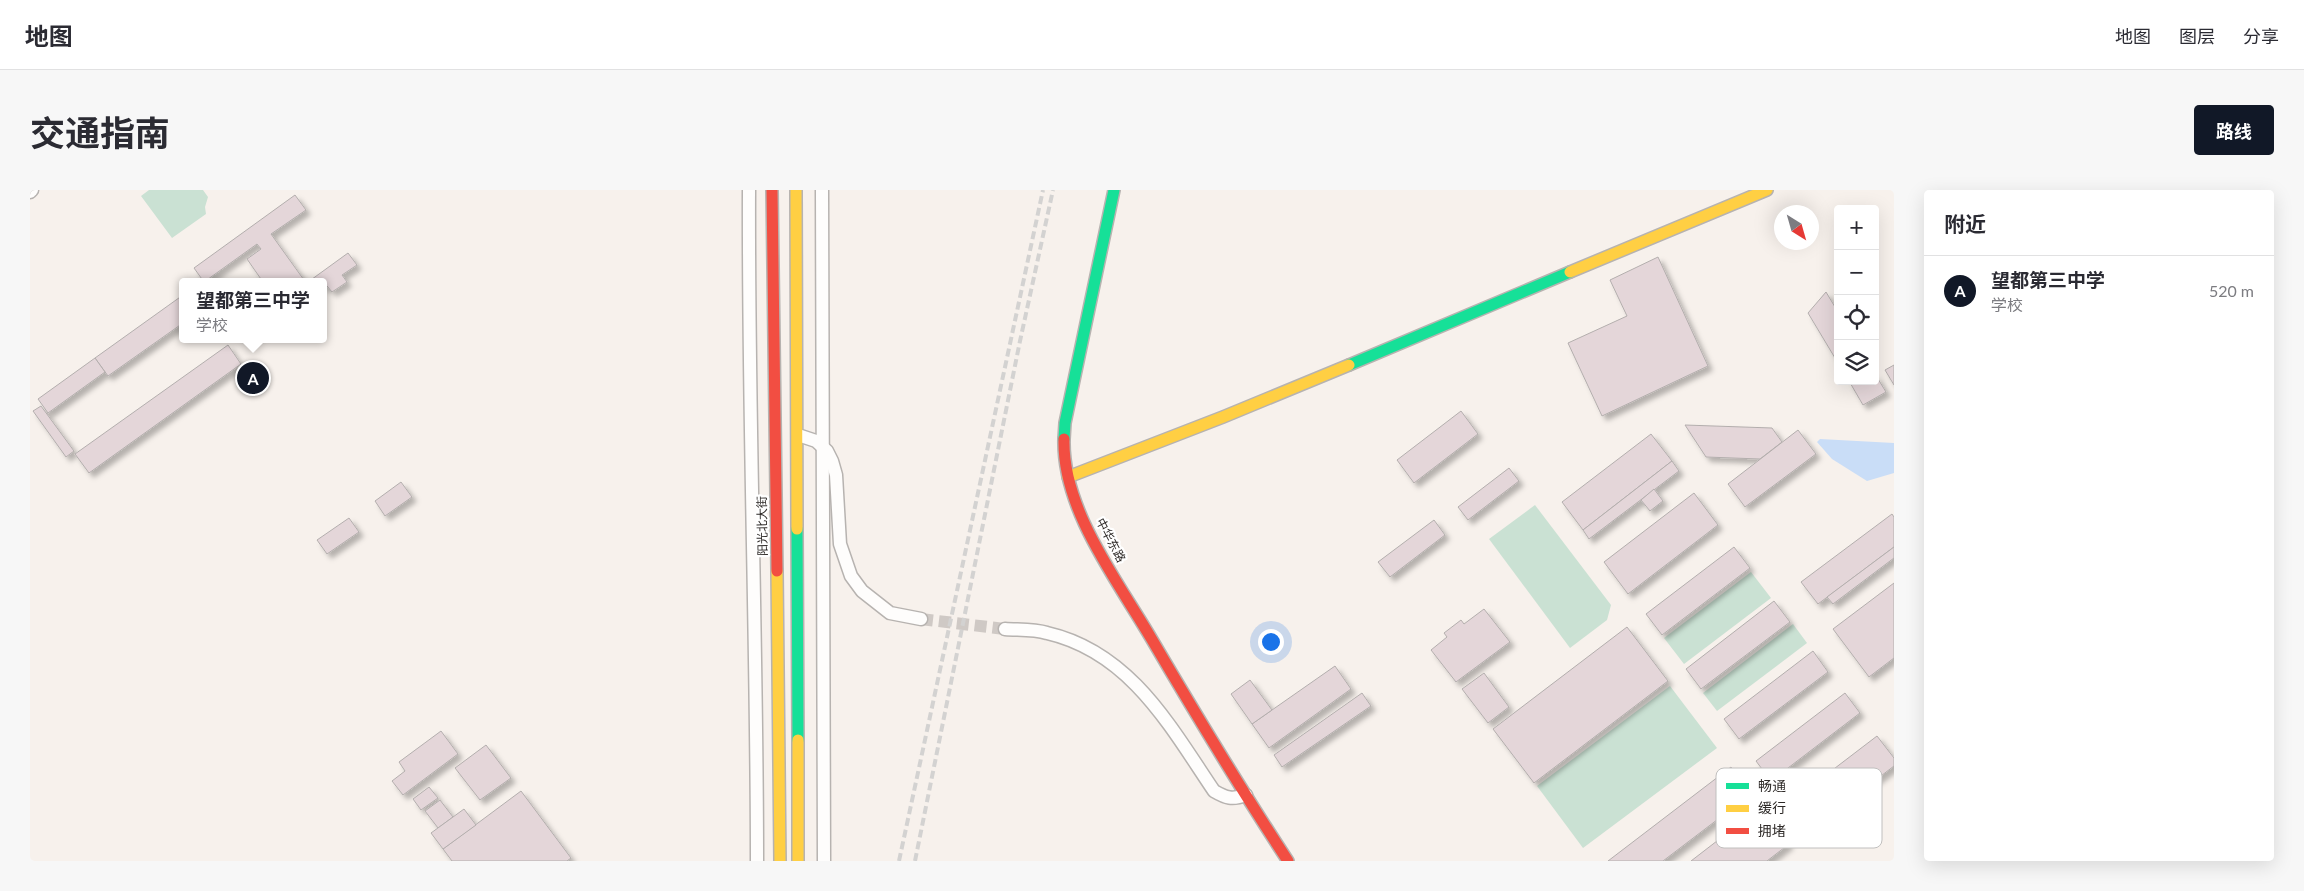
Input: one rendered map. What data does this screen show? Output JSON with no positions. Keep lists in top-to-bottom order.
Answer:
{
  "streets": {
    "main road": ["阳光北大街", "中华东路"]
  },
  "legend": ["畅通", "缓行", "拥堵"],
  "north": "bottom right",
  "page": {
    "header": "地图",
    "nav": ["地图", "图层", "分享"],
    "title": "交通指南",
    "buttons": "路线",
    "heading": "附近",
    "map_buttons": ["+", "−"],
    "list": [
      {
        "mark": "A",
        "name": "望都第三中学",
        "note": "学校",
        "value": "520 m"
      }
    ],
    "popup": ["望都第三中学", "学校"],
    "pins": "A"
  }
}
